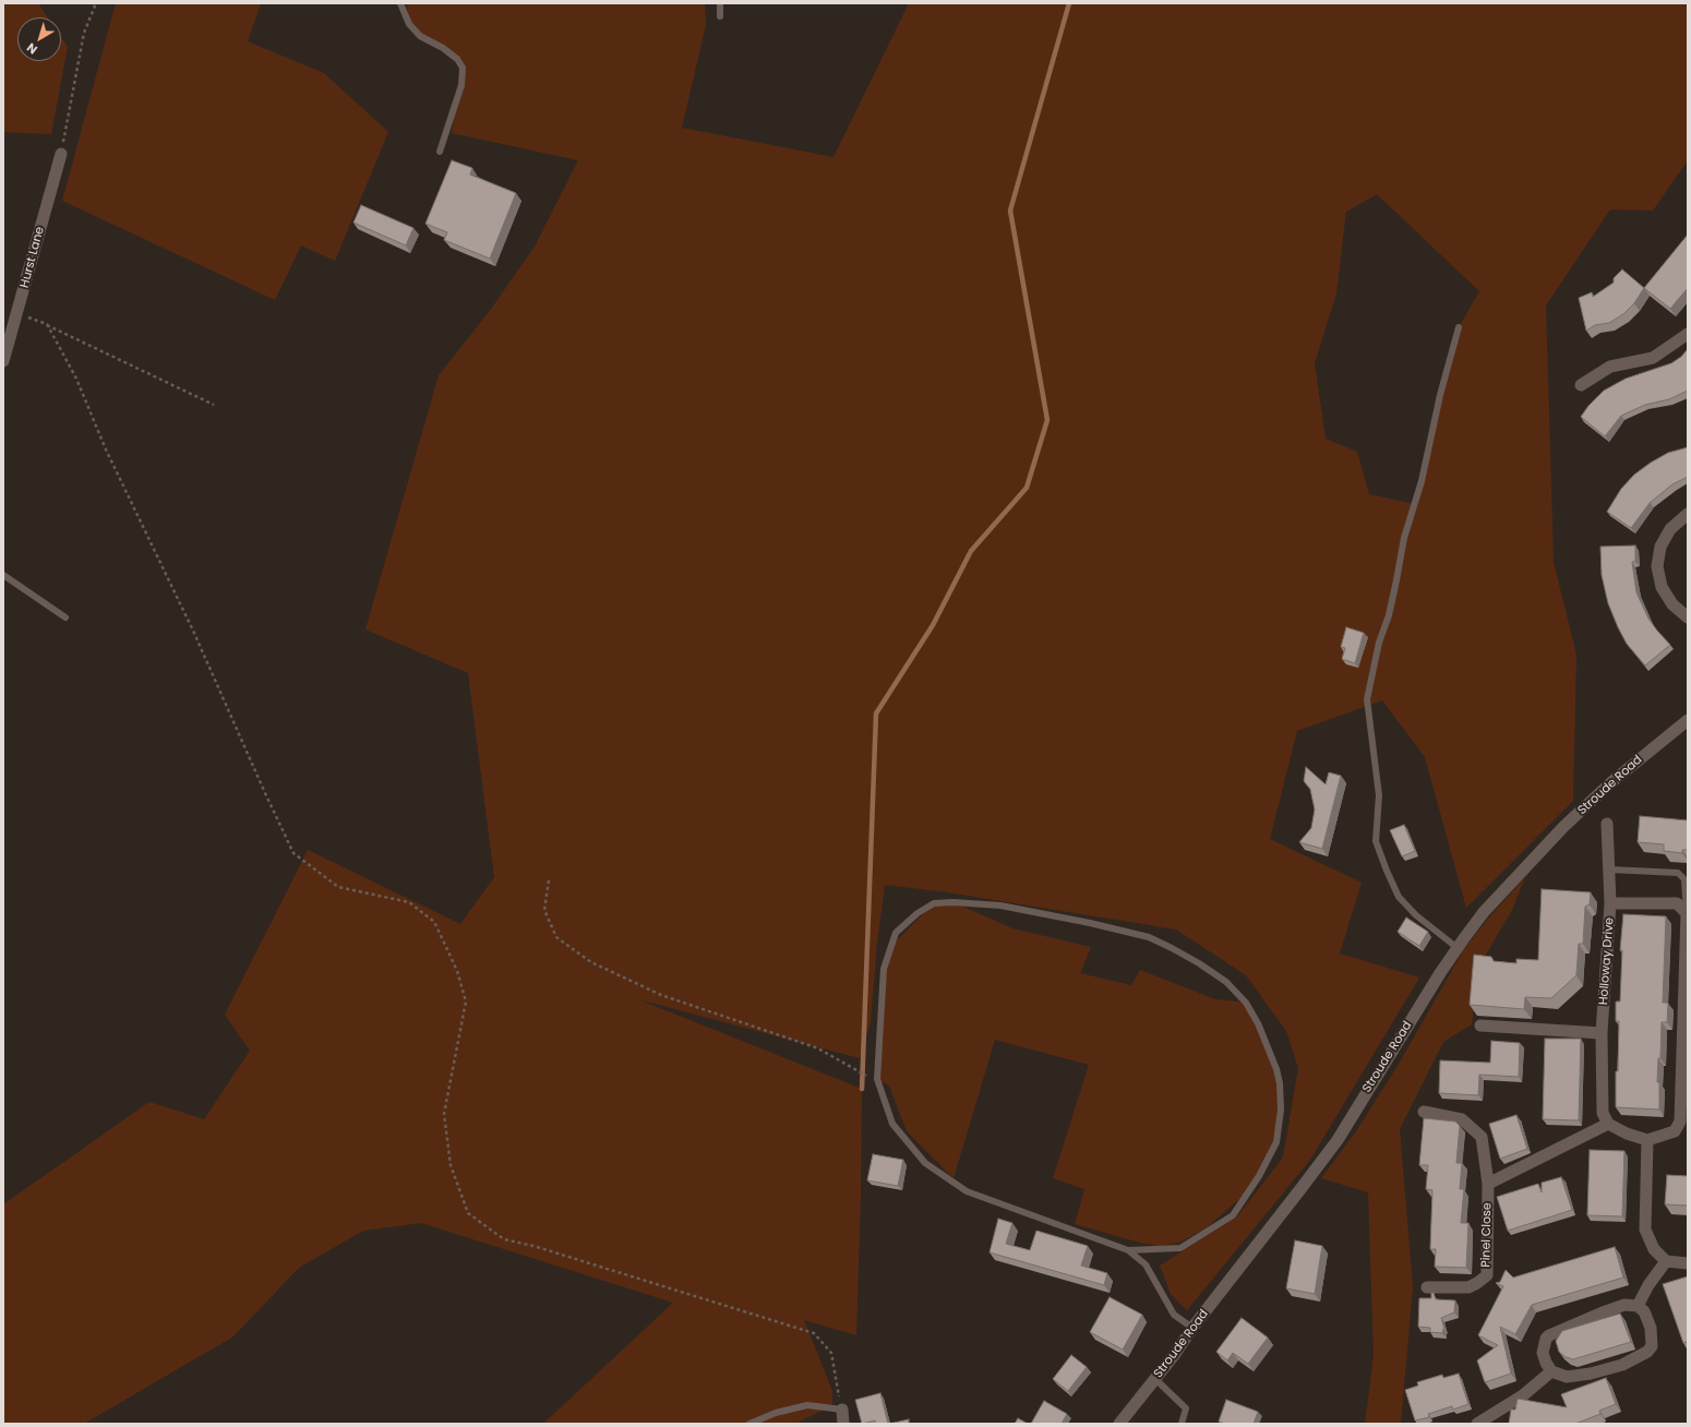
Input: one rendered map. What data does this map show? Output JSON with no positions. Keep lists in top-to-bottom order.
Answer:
{
  "streets": {
    "street": [
      "Hurst Lane",
      "Stroude Road",
      "Holloway Drive",
      "Pinel Close"
    ]
  },
  "north": "bottom left"
}
